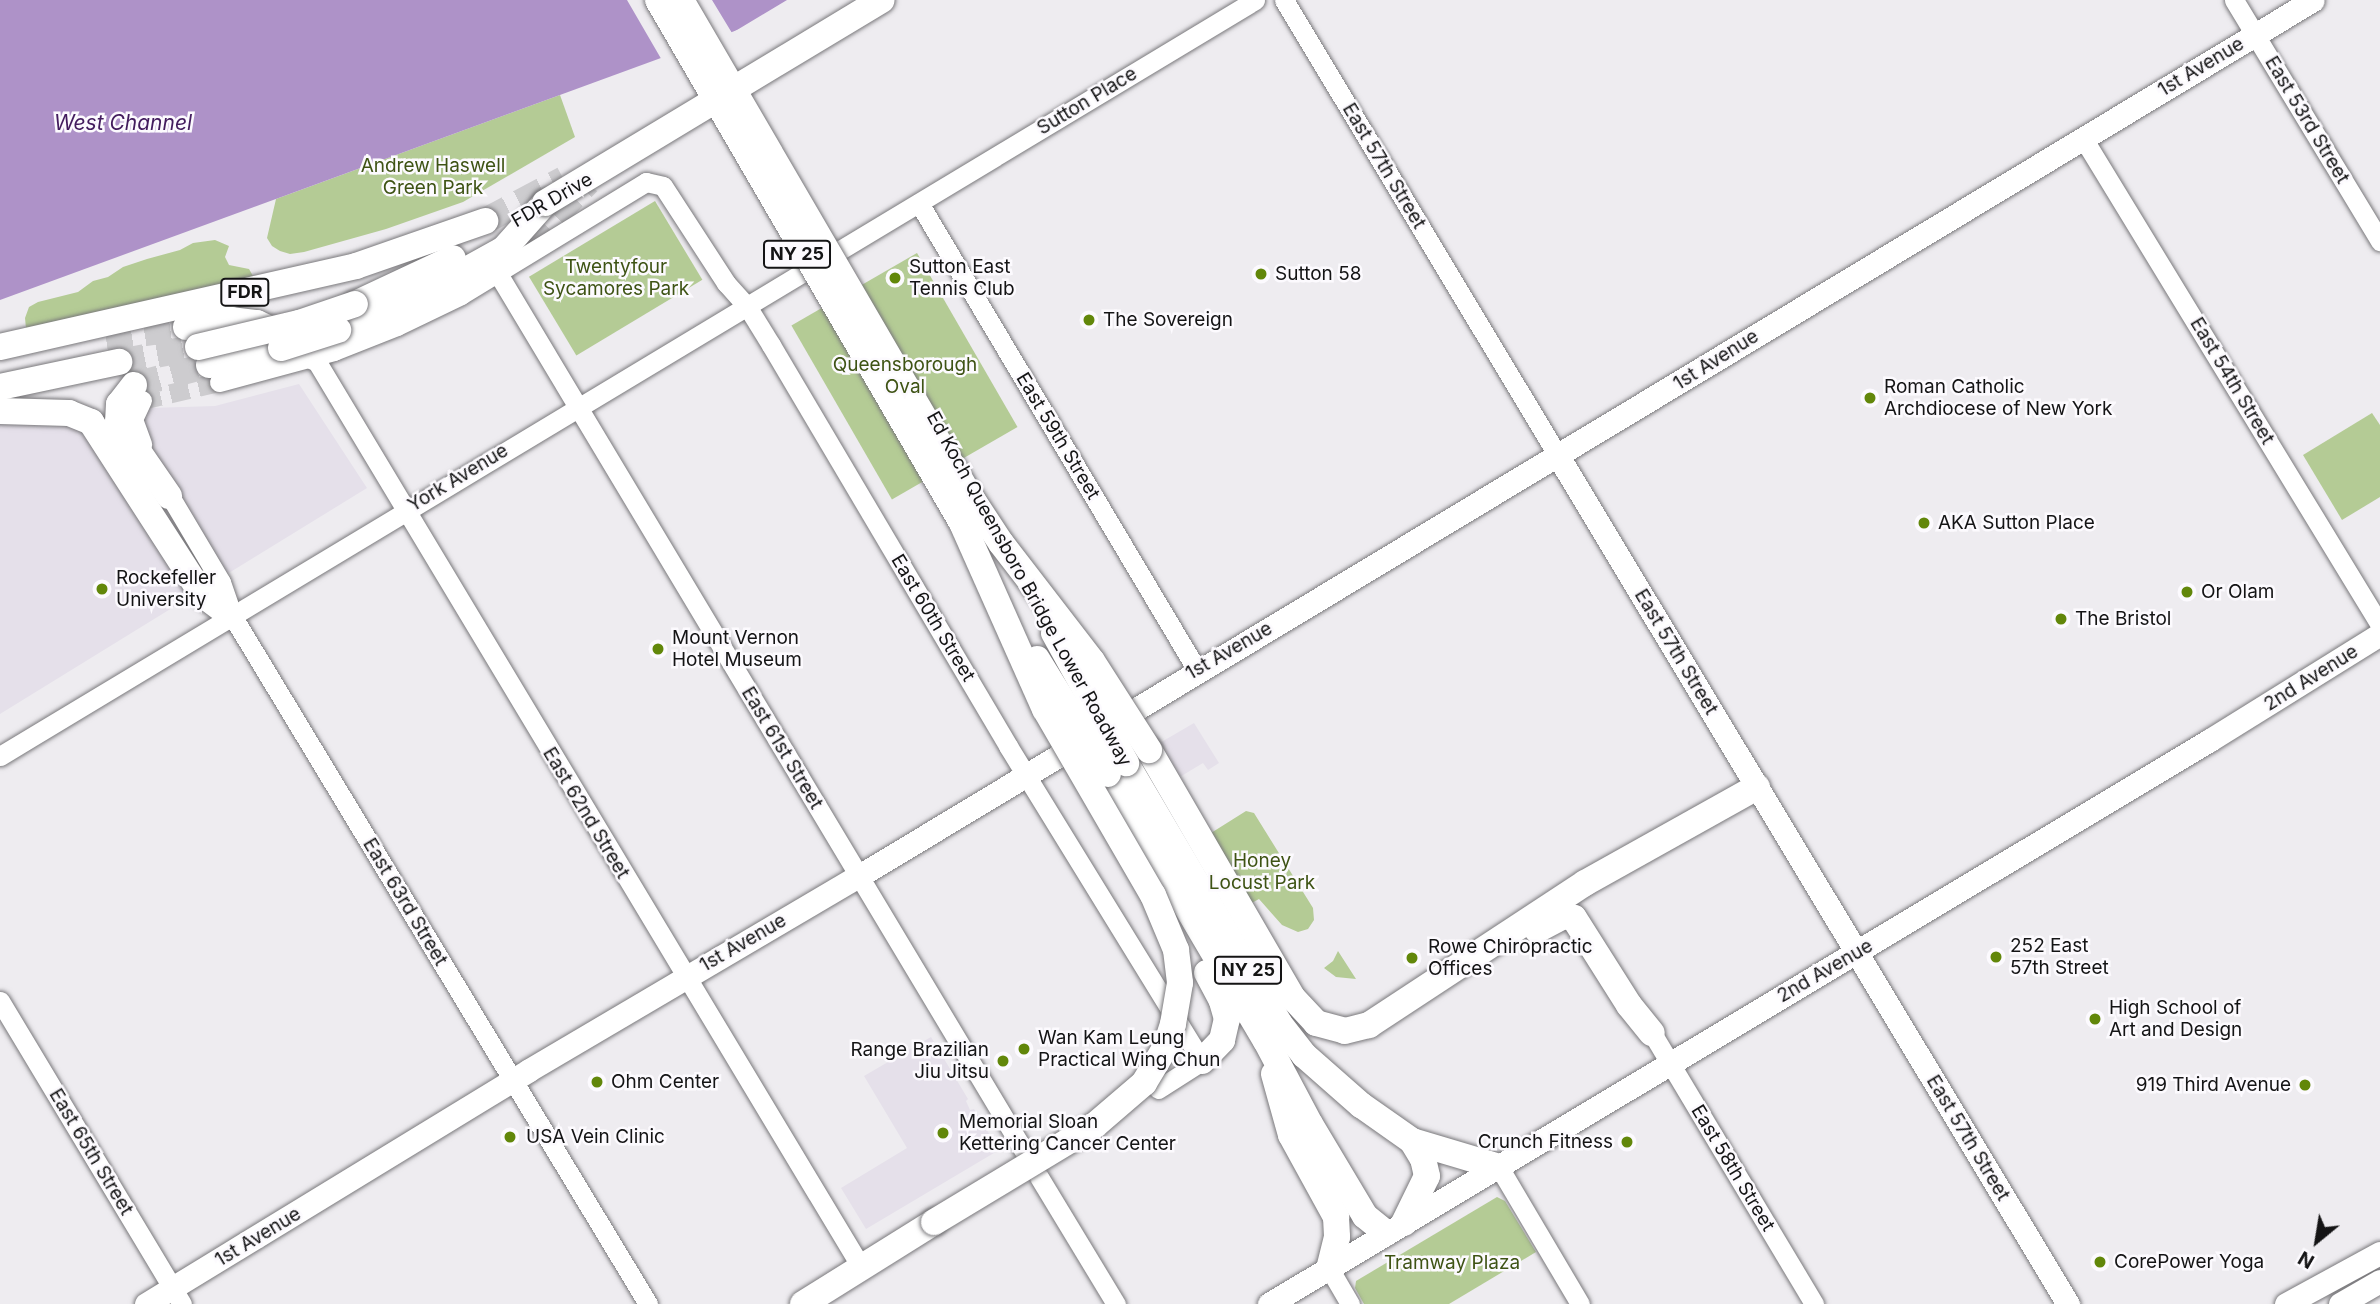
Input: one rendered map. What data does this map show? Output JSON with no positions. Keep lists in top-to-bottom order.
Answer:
{
  "streets": {
    "highway": [
      "FDR Drive",
      "NY 25",
      "FDR",
      "Ed Koch Queensboro Bridge Lower Roadway"
    ],
    "main road": [
      "1st Avenue",
      "Sutton Place",
      "East 53rd Street",
      "East 57th Street",
      "East 54th Street",
      "East 59th Street",
      "York Avenue",
      "East 60th Street",
      "2nd Avenue",
      "East 61st Street",
      "East 62nd Street",
      "East 63rd Street",
      "East 65th Street",
      "East 58th Street"
    ]
  },
  "crossings": [
    ["1st Avenue", "East 53rd Street"],
    ["1st Avenue", "East 57th Street"],
    ["1st Avenue", "East 54th Street"],
    ["1st Avenue", "East 59th Street"],
    ["1st Avenue", "East 60th Street"],
    ["1st Avenue", "East 61st Street"],
    ["1st Avenue", "East 62nd Street"],
    ["1st Avenue", "East 63rd Street"],
    ["1st Avenue", "East 65th Street"],
    ["Sutton Place", "East 59th Street"],
    ["Sutton Place", "York Avenue"],
    ["East 57th Street", "2nd Avenue"],
    ["FDR Drive", "FDR"],
    ["FDR Drive", "East 60th Street"],
    ["FDR Drive", "East 61st Street"],
    ["FDR Drive", "East 62nd Street"],
    ["NY 25", "Ed Koch Queensboro Bridge Lower Roadway"],
    ["NY 25", "2nd Avenue"],
    ["East 59th Street", "York Avenue"],
    ["York Avenue", "East 60th Street"],
    ["York Avenue", "East 61st Street"],
    ["York Avenue", "East 62nd Street"],
    ["York Avenue", "East 63rd Street"],
    ["2nd Avenue", "East 58th Street"]
  ],
  "water": ["West Channel"],
  "parks": [
    "Andrew Haswell Green Park",
    "Twentyfour Sycamores Park",
    "Queensborough Oval",
    "Honey Locust Park",
    "Tramway Plaza"
  ],
  "places": [
    "Sutton 58",
    "Sutton East Tennis Club",
    "The Sovereign",
    "Roman Catholic Archdiocese of New York",
    "AKA Sutton Place",
    "Rockefeller University",
    "Or Olam",
    "The Bristol",
    "Mount Vernon Hotel Museum",
    "252 East 57th Street",
    "Rowe Chiropractic Offices",
    "High School of Art and Design",
    "Wan Kam Leung Practical Wing Chun",
    "Range Brazilian Jiu Jitsu",
    "Ohm Center",
    "919 Third Avenue",
    "Memorial Sloan Kettering Cancer Center",
    "USA Vein Clinic",
    "Crunch Fitness",
    "CorePower Yoga"
  ],
  "north": "bottom left"
}
